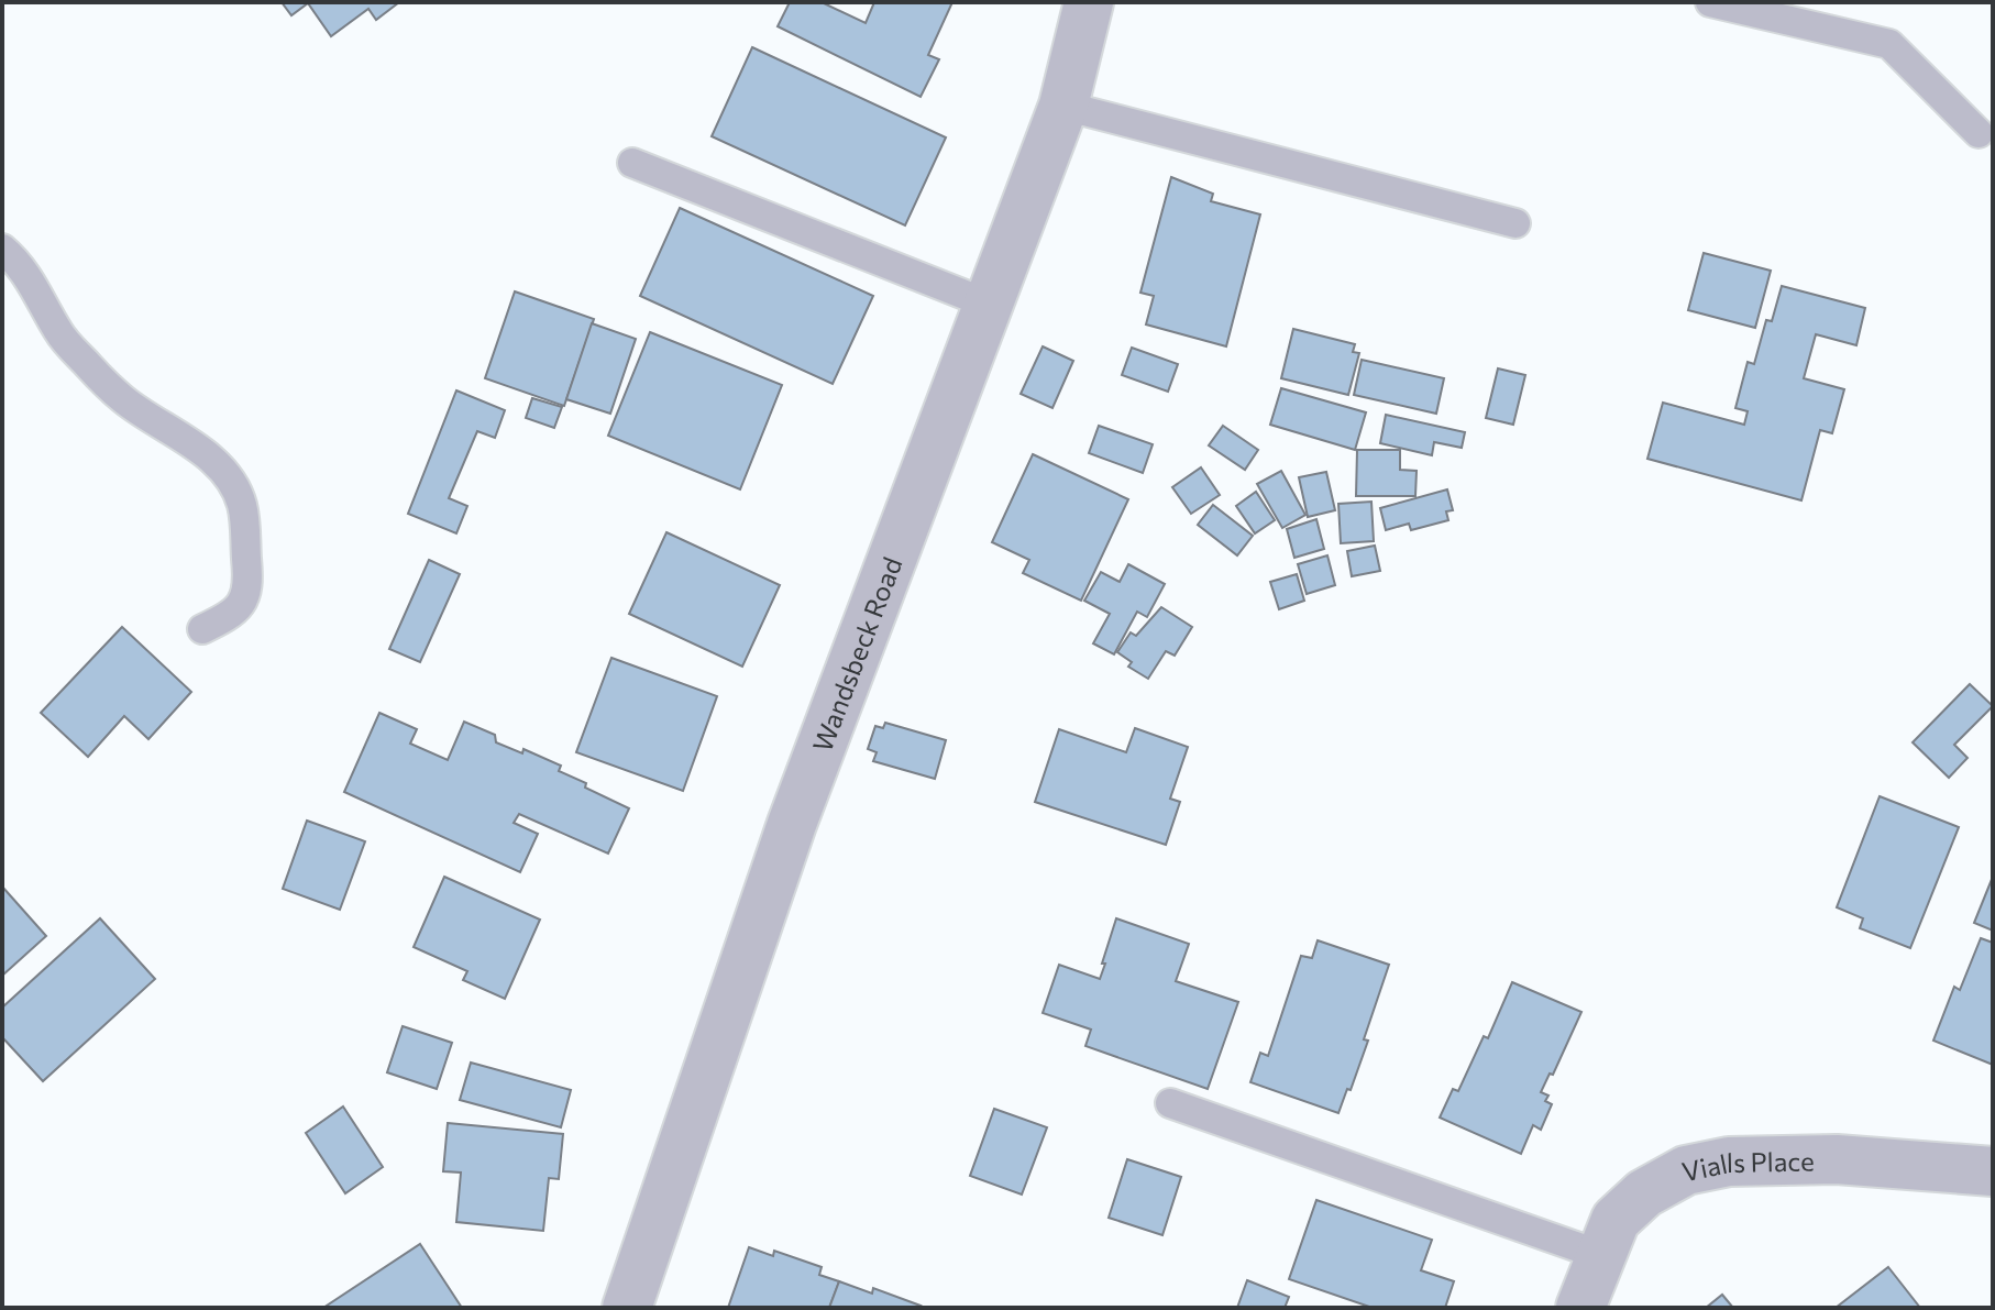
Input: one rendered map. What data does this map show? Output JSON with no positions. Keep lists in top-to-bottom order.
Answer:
{
  "streets": {
    "street": ["Wandsbeck Road", "Vialls Place"]
  }
}
